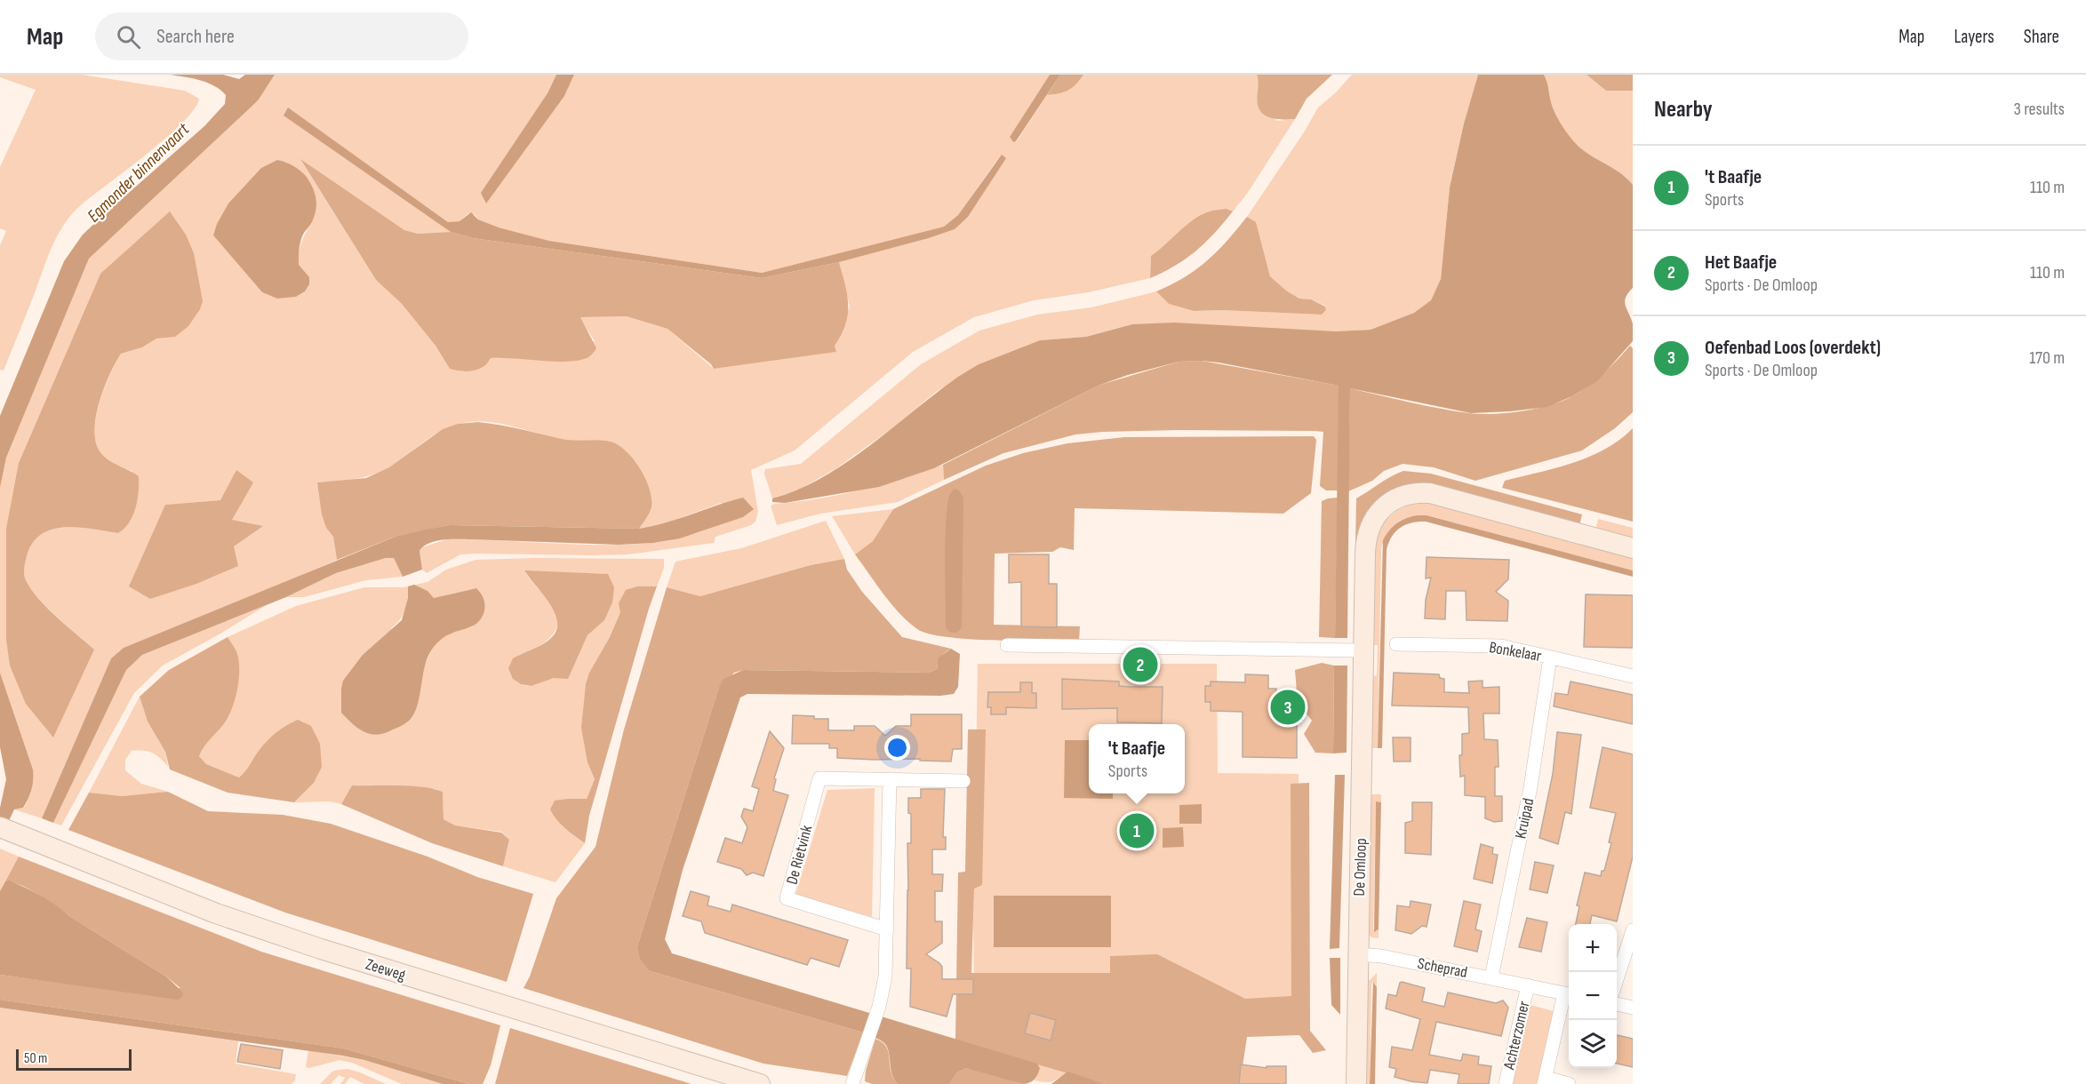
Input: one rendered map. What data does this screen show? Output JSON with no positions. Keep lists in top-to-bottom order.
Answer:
{
  "streets": {
    "street": [
      "Bonkelaar",
      "Kruipad",
      "De Rietvink",
      "De Omloop",
      "Scheprad",
      "Zeeweg",
      "Achterzomer"
    ]
  },
  "crossings": [
    ["Bonkelaar", "Kruipad"],
    ["Kruipad", "Scheprad"],
    ["De Omloop", "Scheprad"],
    ["Scheprad", "Achterzomer"]
  ],
  "water": ["Egmonder binnenvaart"],
  "scale_bar": "50 m",
  "page": {
    "header": "Map",
    "search": "Search here",
    "nav": ["Map", "Layers", "Share"],
    "heading": ["Nearby", "3 results"],
    "list": [
      {
        "mark": "1",
        "name": "'t Baafje",
        "note": "Sports",
        "value": "110 m"
      },
      {
        "mark": "2",
        "name": "Het Baafje",
        "note": "Sports · De Omloop",
        "value": "110 m"
      },
      {
        "mark": "3",
        "name": "Oefenbad Loos (overdekt)",
        "note": "Sports · De Omloop",
        "value": "170 m"
      }
    ],
    "pins": ["2", "3", "1"],
    "popup": ["'t Baafje", "Sports"],
    "map_buttons": ["+", "−"],
    "scale": "50 m"
  }
}
